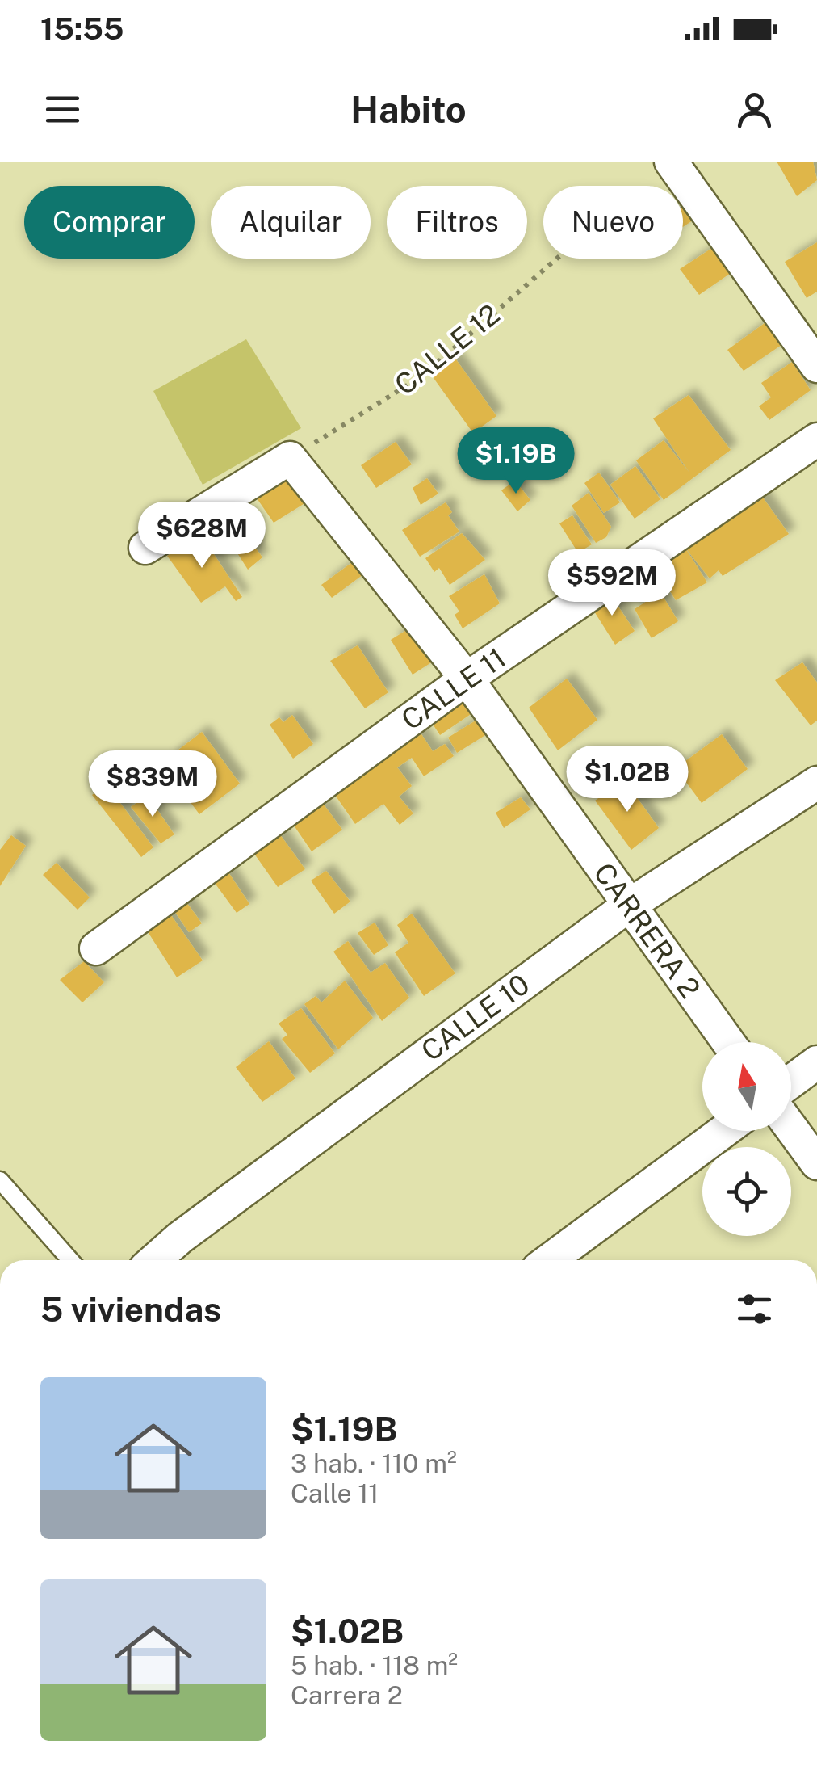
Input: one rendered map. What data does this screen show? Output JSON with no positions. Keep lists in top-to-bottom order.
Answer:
{
  "streets": {
    "street": ["CALLE 11", "CARRERA 2", "CALLE 10"],
    "path": ["CALLE 12"]
  },
  "crossings": [
    ["CALLE 12", "CARRERA 2"],
    ["CALLE 11", "CARRERA 2"],
    ["CARRERA 2", "CALLE 10"]
  ],
  "north": "top",
  "page": {
    "status": "15:55",
    "header": "Habito",
    "chip": [
      "Comprar",
      "Alquilar",
      "Filtros",
      "Nuevo"
    ],
    "price": [
      "$1.19B",
      "$628M",
      "$592M",
      "$1.02B",
      "$839M"
    ],
    "heading": "5 viviendas",
    "list": [
      {
        "name": "$1.19B",
        "note": "3 hab. · 110 m² · Calle 11"
      },
      {
        "name": "$1.02B",
        "note": "5 hab. · 118 m² · Carrera 2"
      }
    ]
  }
}
